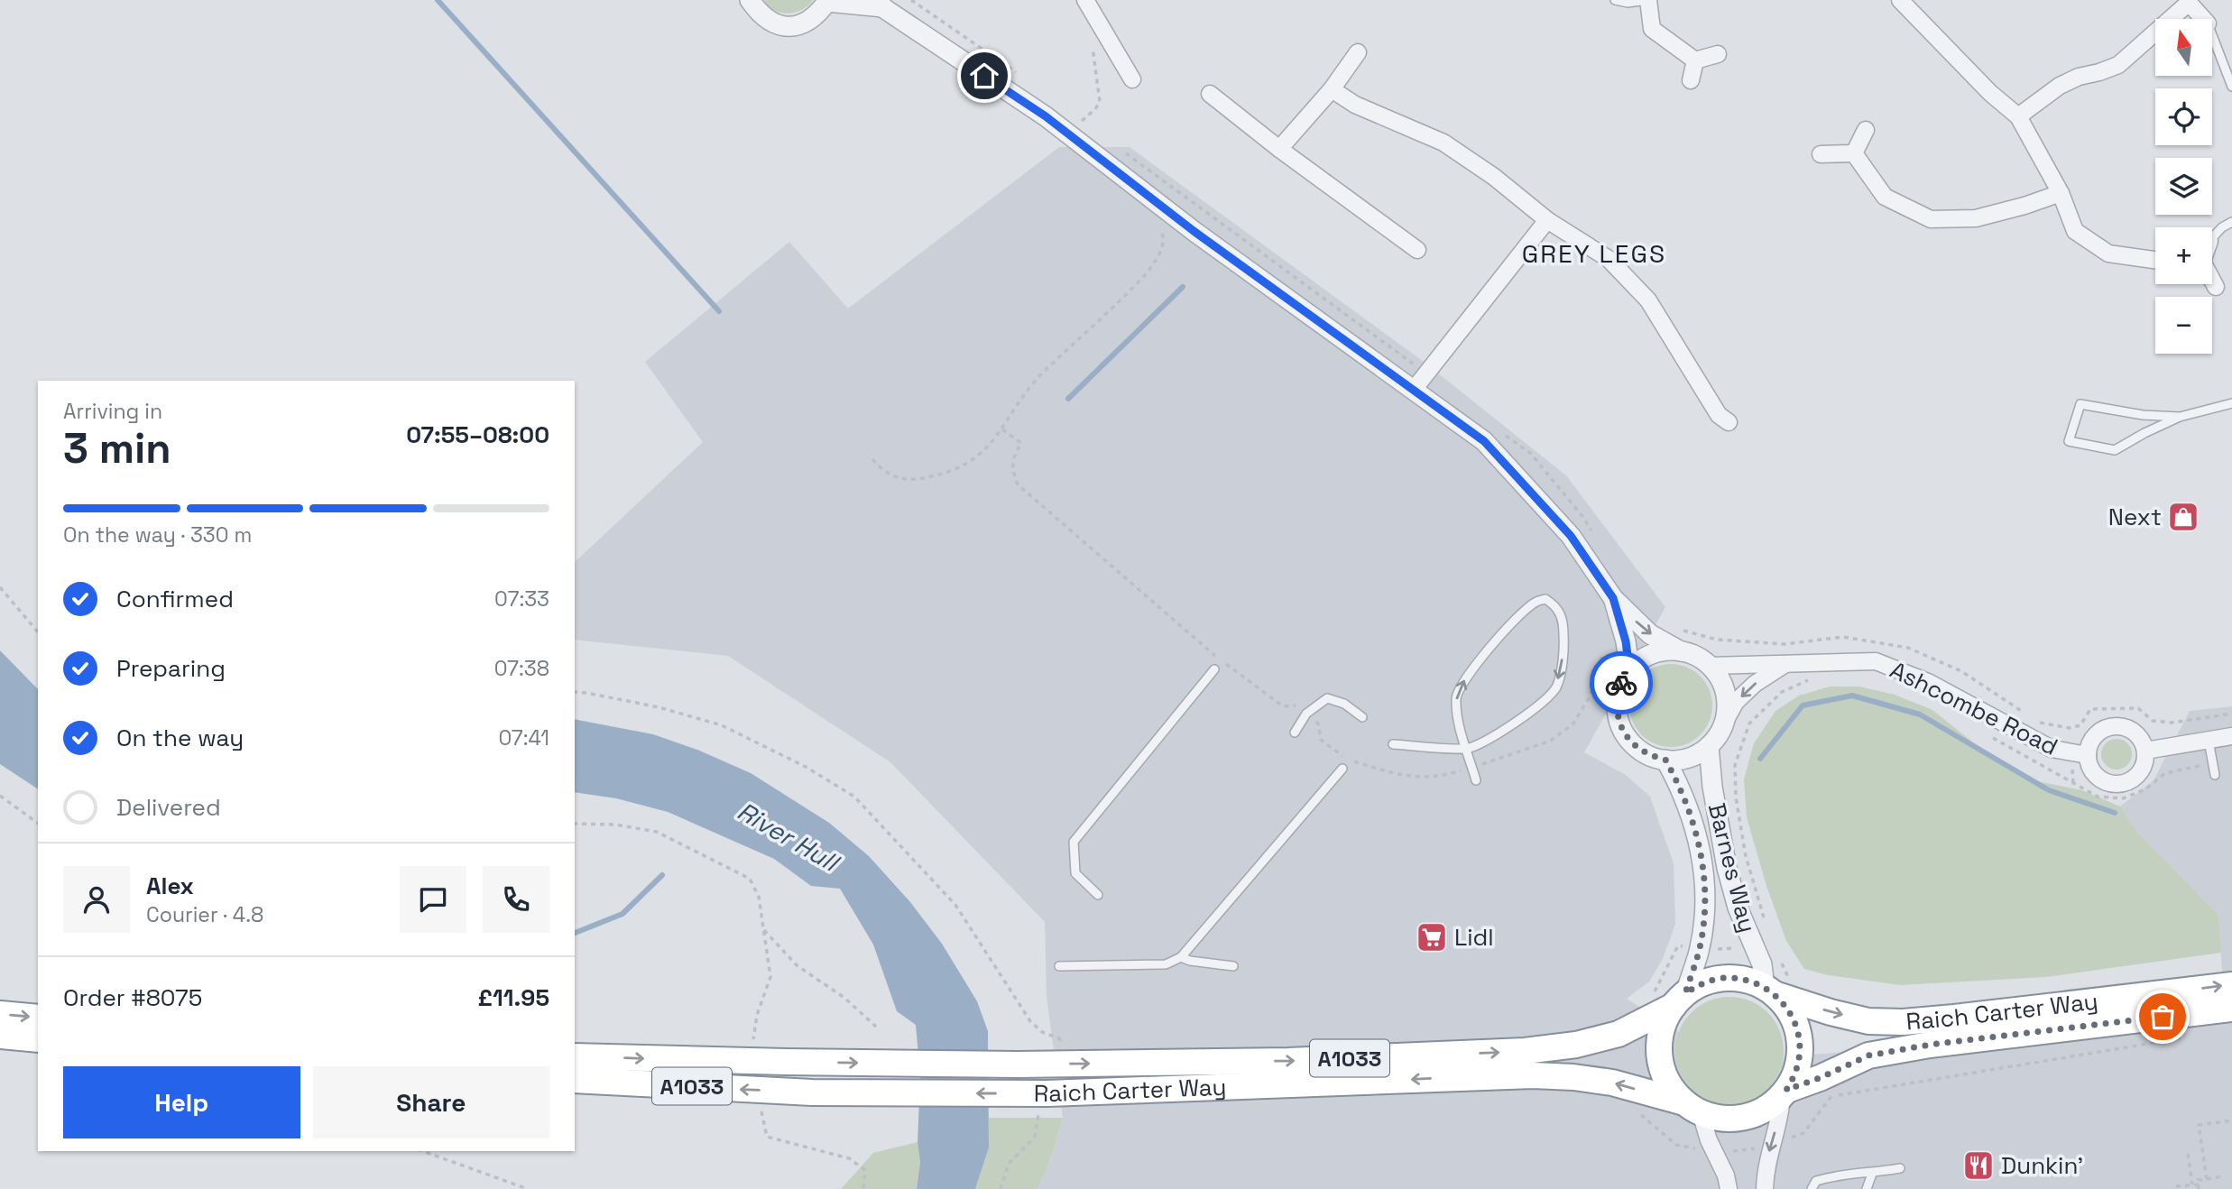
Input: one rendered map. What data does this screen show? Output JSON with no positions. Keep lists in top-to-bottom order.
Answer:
{
  "streets": {
    "highway": ["Raich Carter Way", "A1033"],
    "street": ["Ashcombe Road", "Barnes Way"]
  },
  "crossings": [
    ["Ashcombe Road", "Barnes Way"],
    ["Barnes Way", "Raich Carter Way"],
    ["Barnes Way", "A1033"],
    ["Raich Carter Way", "A1033"]
  ],
  "districts": ["GREY LEGS"],
  "water": ["River Hull"],
  "places": {
    "shop": ["Next"],
    "supermarket": ["Lidl"],
    "restaurant": ["Dunkin'"]
  },
  "north": "top",
  "page": {
    "map_buttons": ["+", "−"],
    "heading": ["3 min", "Arriving in", "07:55–08:00"],
    "panel": [
      "Alex",
      "Courier · 4.8",
      "Order #8075",
      "£11.95"
    ],
    "bar": "On the way · 330 m",
    "list": [
      ["Confirmed", "07:33"],
      ["Preparing", "07:38"],
      ["On the way", "07:41"],
      "Delivered"
    ],
    "buttons": ["Help", "Share"]
  }
}
